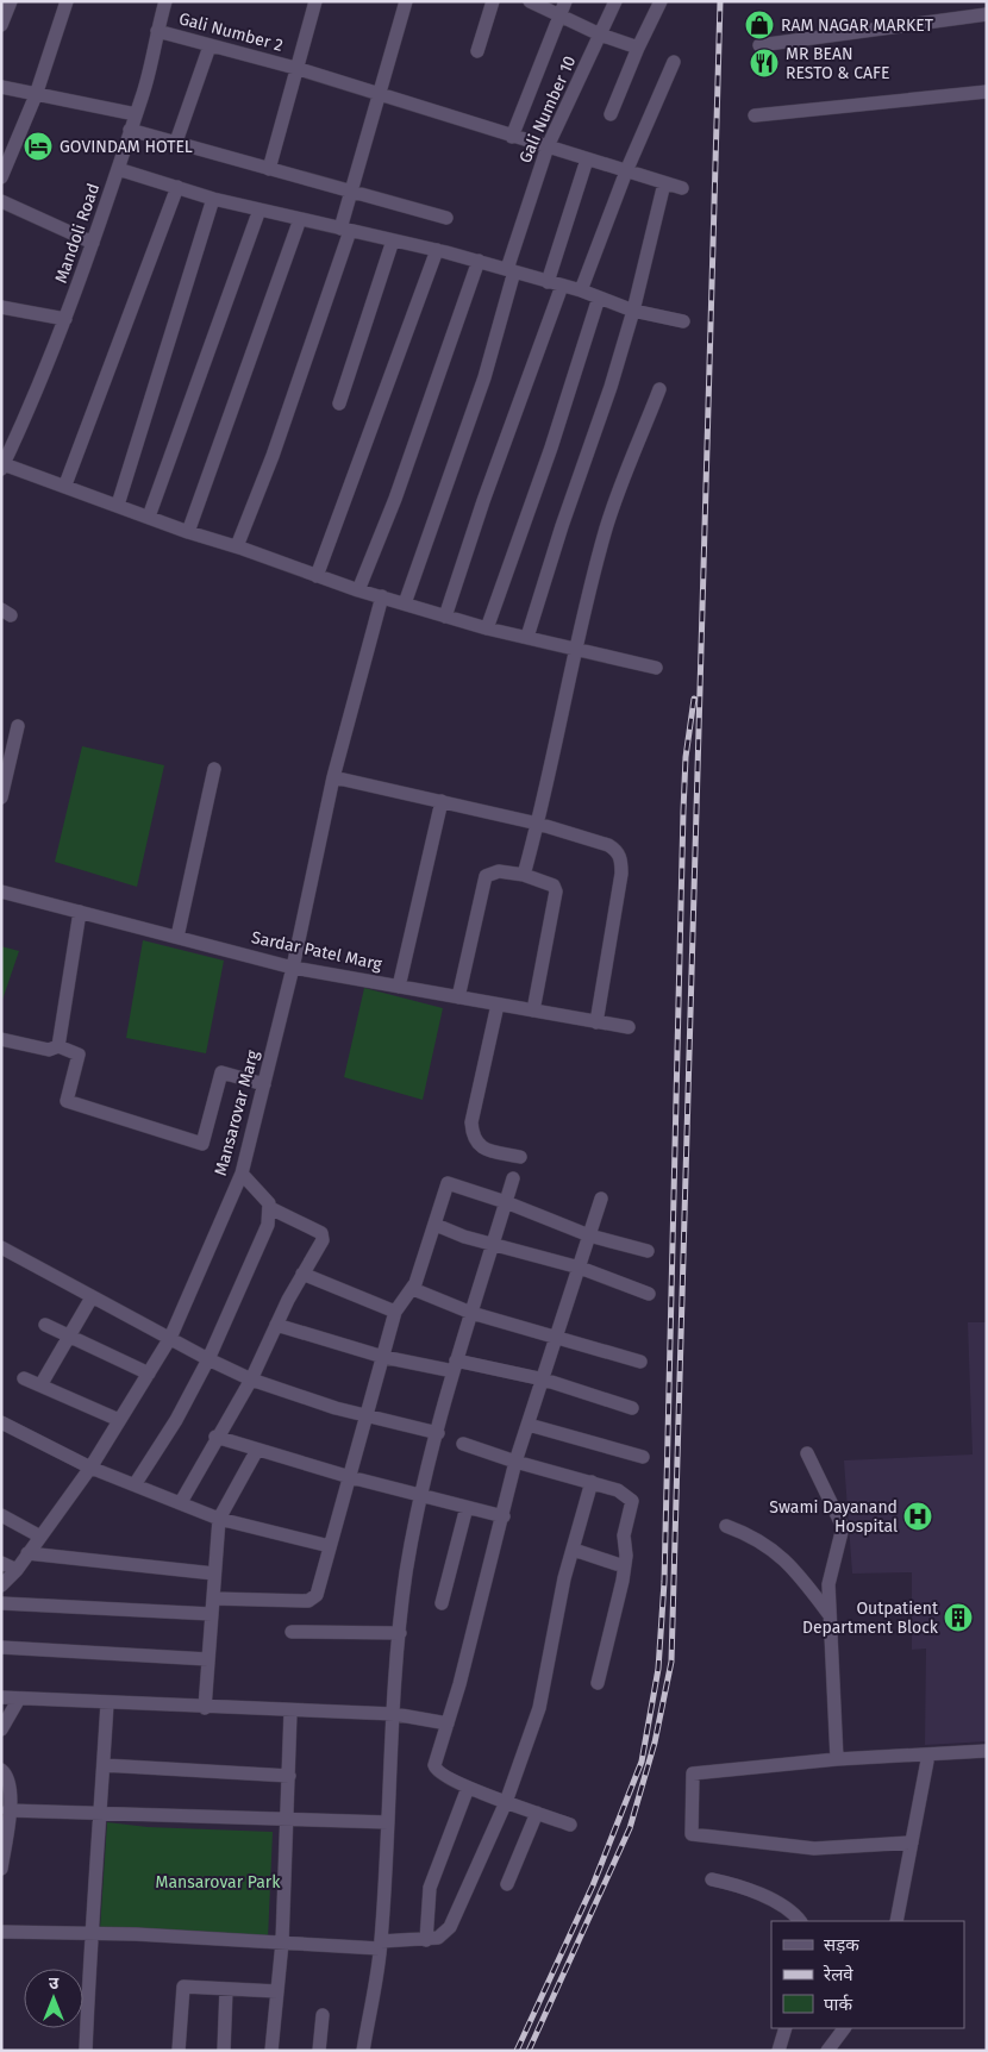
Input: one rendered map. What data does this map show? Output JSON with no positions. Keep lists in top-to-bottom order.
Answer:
{
  "streets": {
    "street": [
      "Gali Number 2",
      "Gali Number 10",
      "Mandoli Road",
      "Sardar Patel Marg",
      "Mansarovar Marg"
    ]
  },
  "crossings": [
    ["Gali Number 2", "Gali Number 10"],
    ["Gali Number 2", "Mandoli Road"],
    ["Sardar Patel Marg", "Mansarovar Marg"]
  ],
  "parks": ["Mansarovar Park"],
  "places": {
    "shop": ["RAM NAGAR MARKET"],
    "restaurant": ["MR BEAN RESTO & CAFE"],
    "hotel": ["GOVINDAM HOTEL"],
    "hospital": ["Swami Dayanand Hospital"],
    "building": ["Outpatient Department Block"]
  },
  "legend": ["सड़क", "रेलवे", "पार्क"],
  "north": "top"
}
